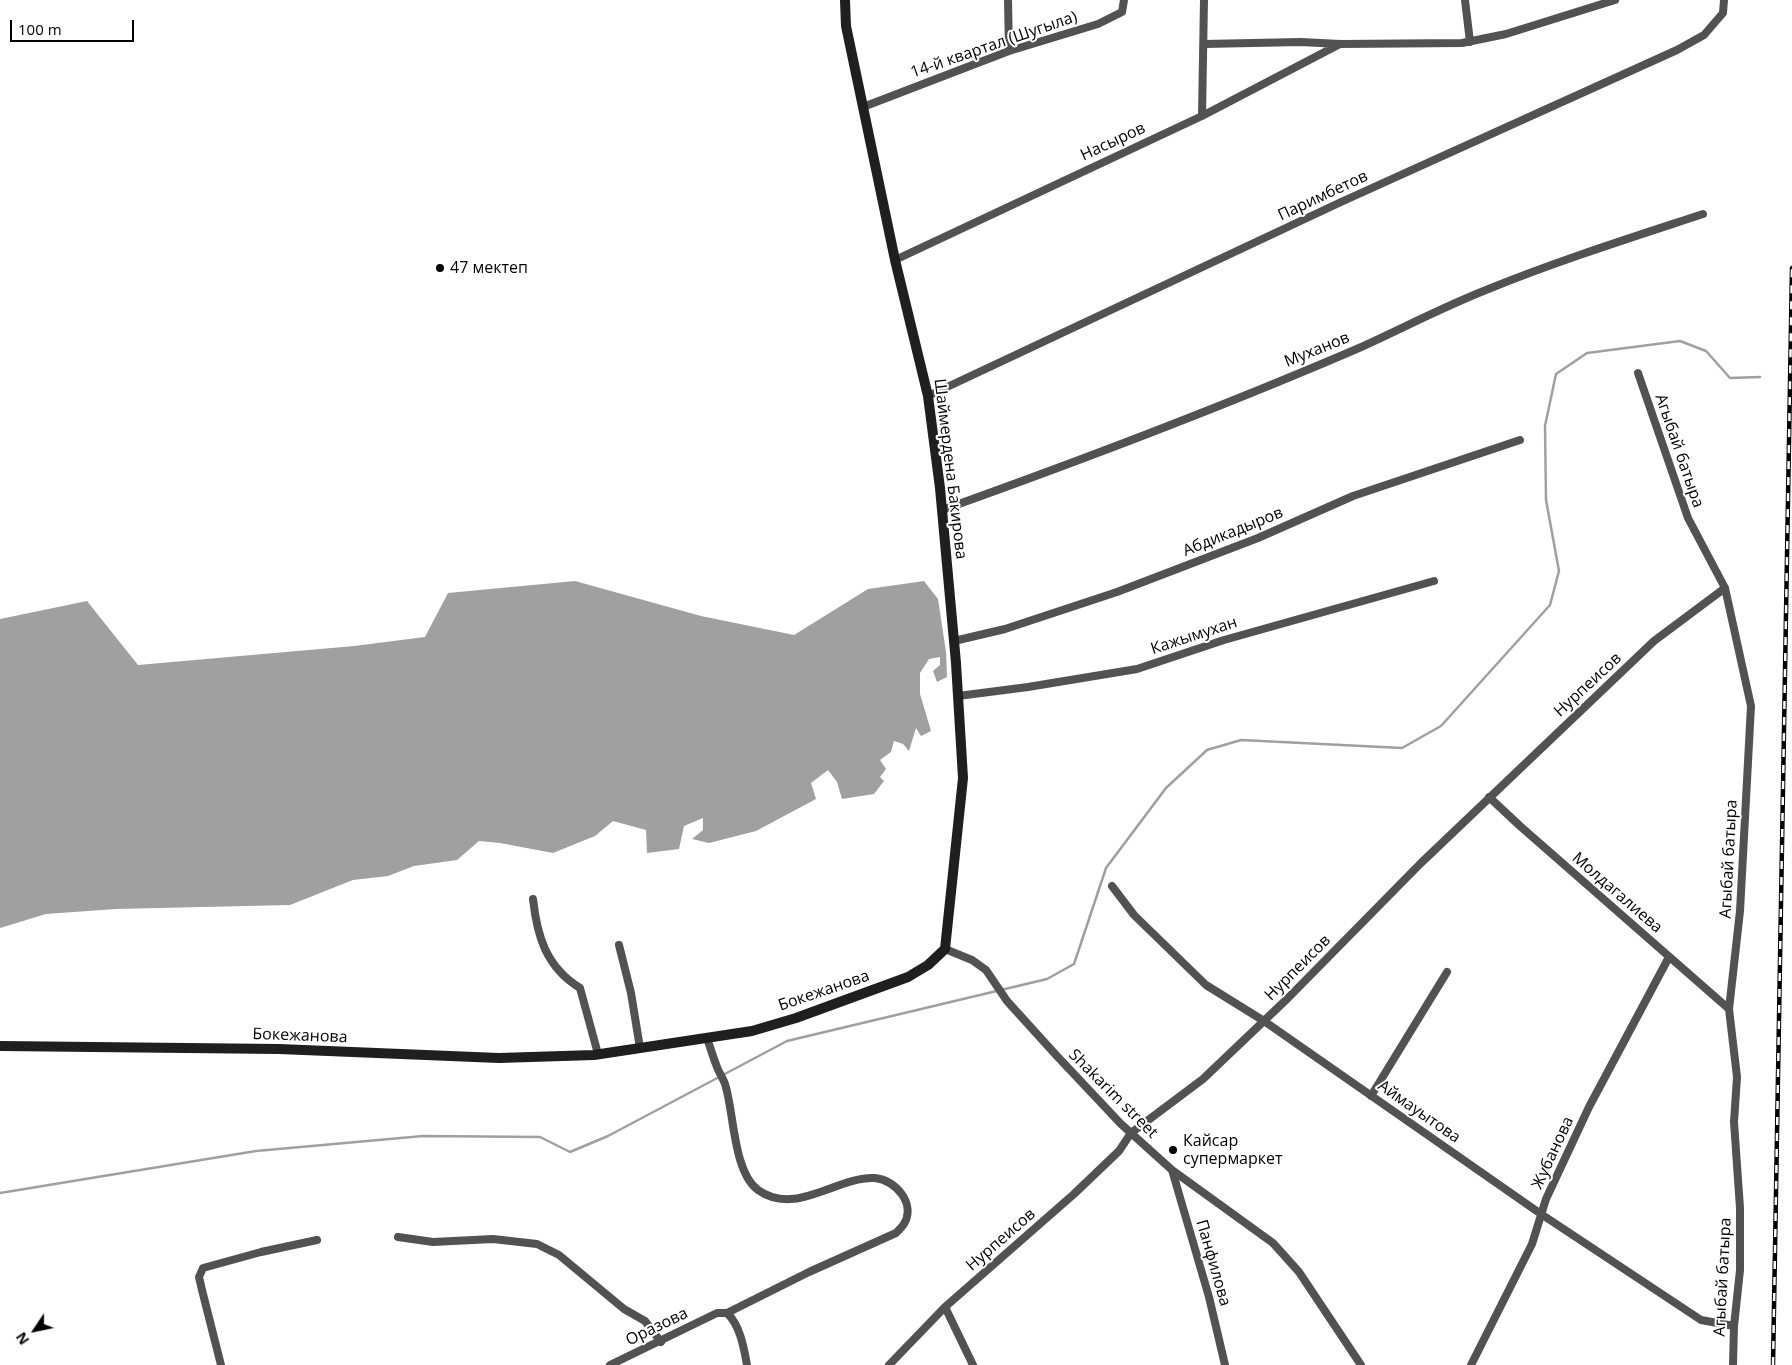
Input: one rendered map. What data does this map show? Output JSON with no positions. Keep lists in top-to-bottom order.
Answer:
{
  "streets": {
    "street": [
      "14-й квартал (Шугыла)",
      "Насыров",
      "Паримбетов",
      "Муханов",
      "Агыбай батыра",
      "Шаймердена Бакирова",
      "Абдикадыров",
      "Кажымухан",
      "Нурпеисов",
      "Молдагалиева",
      "Бокежанова",
      "Shakarim street",
      "Аймауытова",
      "Жубанова",
      "Панфилова",
      "Оразова"
    ]
  },
  "crossings": [
    ["14-й квартал (Шугыла)", "Шаймердена Бакирова"],
    ["Насыров", "Шаймердена Бакирова"],
    ["Паримбетов", "Шаймердена Бакирова"],
    ["Муханов", "Шаймердена Бакирова"],
    ["Агыбай батыра", "Нурпеисов"],
    ["Агыбай батыра", "Молдагалиева"],
    ["Агыбай батыра", "Аймауытова"],
    ["Шаймердена Бакирова", "Абдикадыров"],
    ["Шаймердена Бакирова", "Кажымухан"],
    ["Шаймердена Бакирова", "Бокежанова"],
    ["Шаймердена Бакирова", "Shakarim street"],
    ["Нурпеисов", "Молдагалиева"],
    ["Нурпеисов", "Shakarim street"],
    ["Нурпеисов", "Аймауытова"],
    ["Молдагалиева", "Жубанова"],
    ["Бокежанова", "Shakarim street"],
    ["Shakarim street", "Панфилова"],
    ["Аймауытова", "Жубанова"]
  ],
  "places": ["47 мектеп", "Кайсар супермаркет"],
  "scale_bar": "100 m",
  "north": "bottom left"
}
